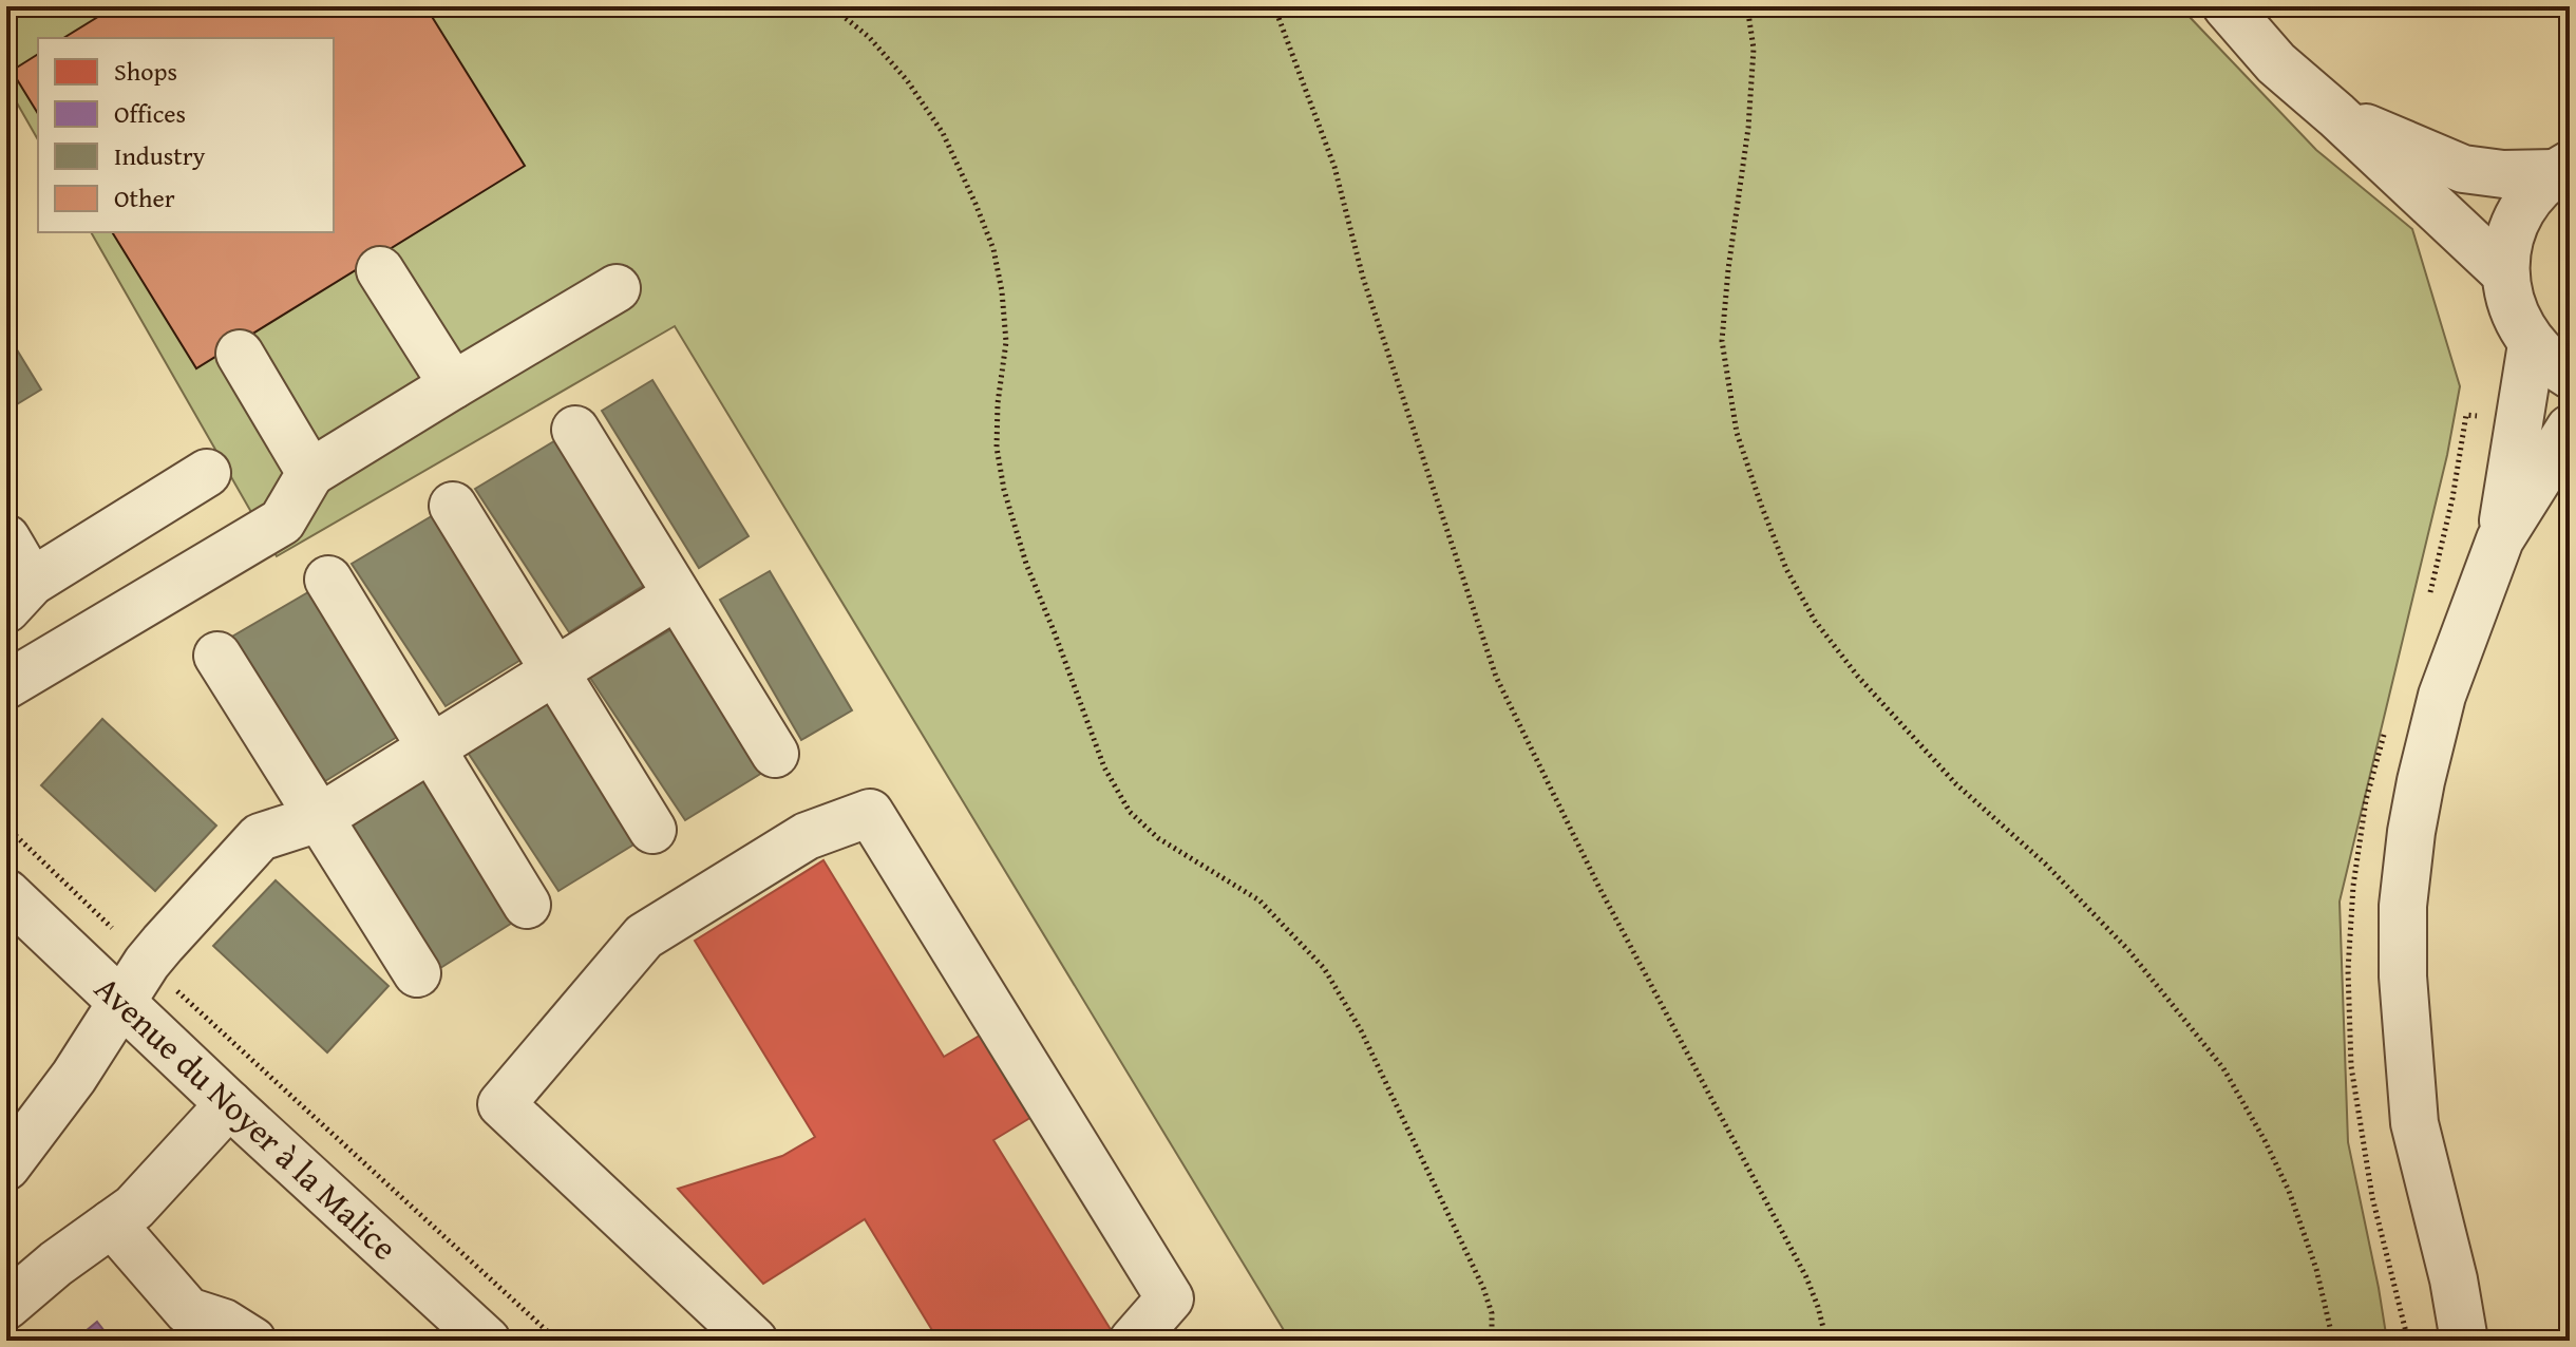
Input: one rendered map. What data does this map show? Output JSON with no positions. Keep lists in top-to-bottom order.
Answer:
{
  "streets": {
    "street": ["Avenue du Noyer à la Malice"]
  },
  "legend": [
    "Shops",
    "Offices",
    "Industry",
    "Other"
  ]
}
